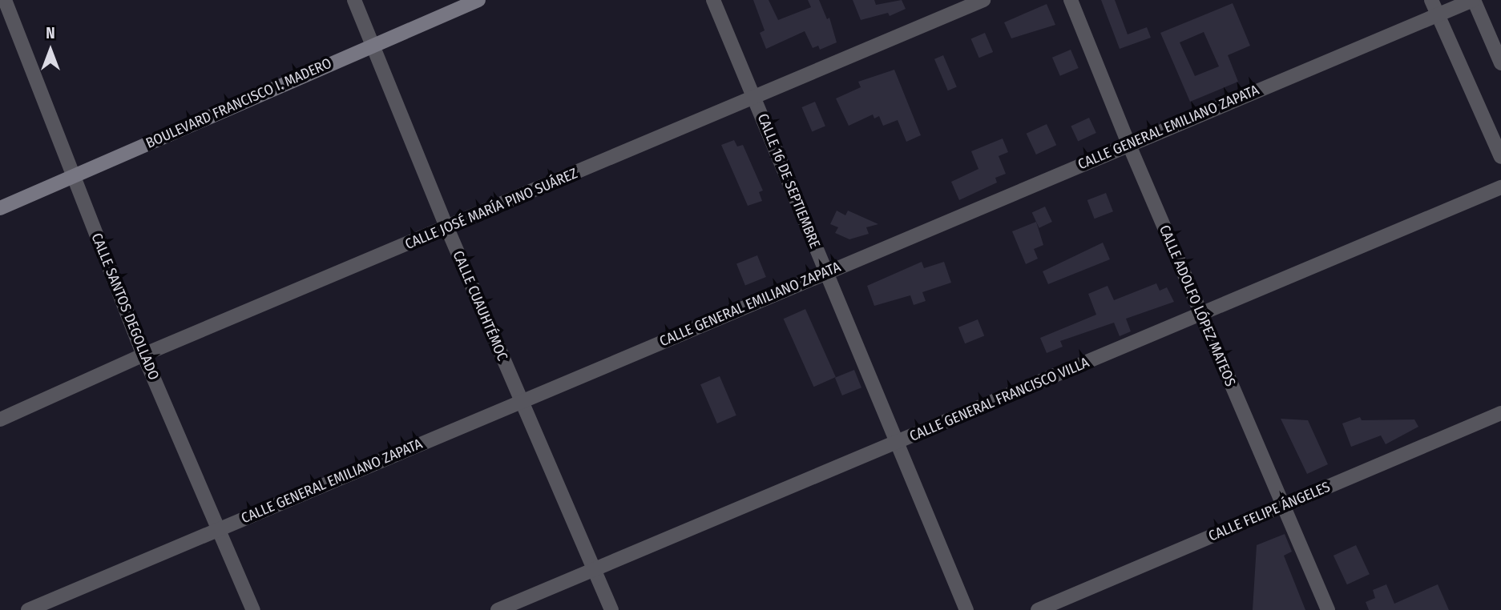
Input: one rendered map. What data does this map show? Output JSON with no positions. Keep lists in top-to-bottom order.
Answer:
{
  "streets": {
    "street": [
      "BOULEVARD FRANCISCO I. MADERO",
      "CALLE GENERAL EMILIANO ZAPATA",
      "CALLE 16 DE SEPTIEMBRE",
      "CALLE JOSÉ MARÍA PINO SUÁREZ",
      "CALLE CUAUHTÉMOC",
      "CALLE ADOLFO LÓPEZ MATEOS",
      "CALLE SANTOS DEGOLLADO",
      "CALLE GENERAL FRANCISCO VILLA",
      "CALLE FELIPE ÁNGELES"
    ]
  },
  "crossings": [
    ["BOULEVARD FRANCISCO I. MADERO", "CALLE CUAUHTÉMOC"],
    ["BOULEVARD FRANCISCO I. MADERO", "CALLE SANTOS DEGOLLADO"],
    ["CALLE GENERAL EMILIANO ZAPATA", "CALLE 16 DE SEPTIEMBRE"],
    ["CALLE GENERAL EMILIANO ZAPATA", "CALLE CUAUHTÉMOC"],
    ["CALLE GENERAL EMILIANO ZAPATA", "CALLE ADOLFO LÓPEZ MATEOS"],
    ["CALLE GENERAL EMILIANO ZAPATA", "CALLE SANTOS DEGOLLADO"],
    ["CALLE 16 DE SEPTIEMBRE", "CALLE JOSÉ MARÍA PINO SUÁREZ"],
    ["CALLE 16 DE SEPTIEMBRE", "CALLE GENERAL FRANCISCO VILLA"],
    ["CALLE JOSÉ MARÍA PINO SUÁREZ", "CALLE CUAUHTÉMOC"],
    ["CALLE JOSÉ MARÍA PINO SUÁREZ", "CALLE SANTOS DEGOLLADO"],
    ["CALLE CUAUHTÉMOC", "CALLE GENERAL FRANCISCO VILLA"],
    ["CALLE ADOLFO LÓPEZ MATEOS", "CALLE GENERAL FRANCISCO VILLA"],
    ["CALLE ADOLFO LÓPEZ MATEOS", "CALLE FELIPE ÁNGELES"]
  ],
  "north": "top"
}
